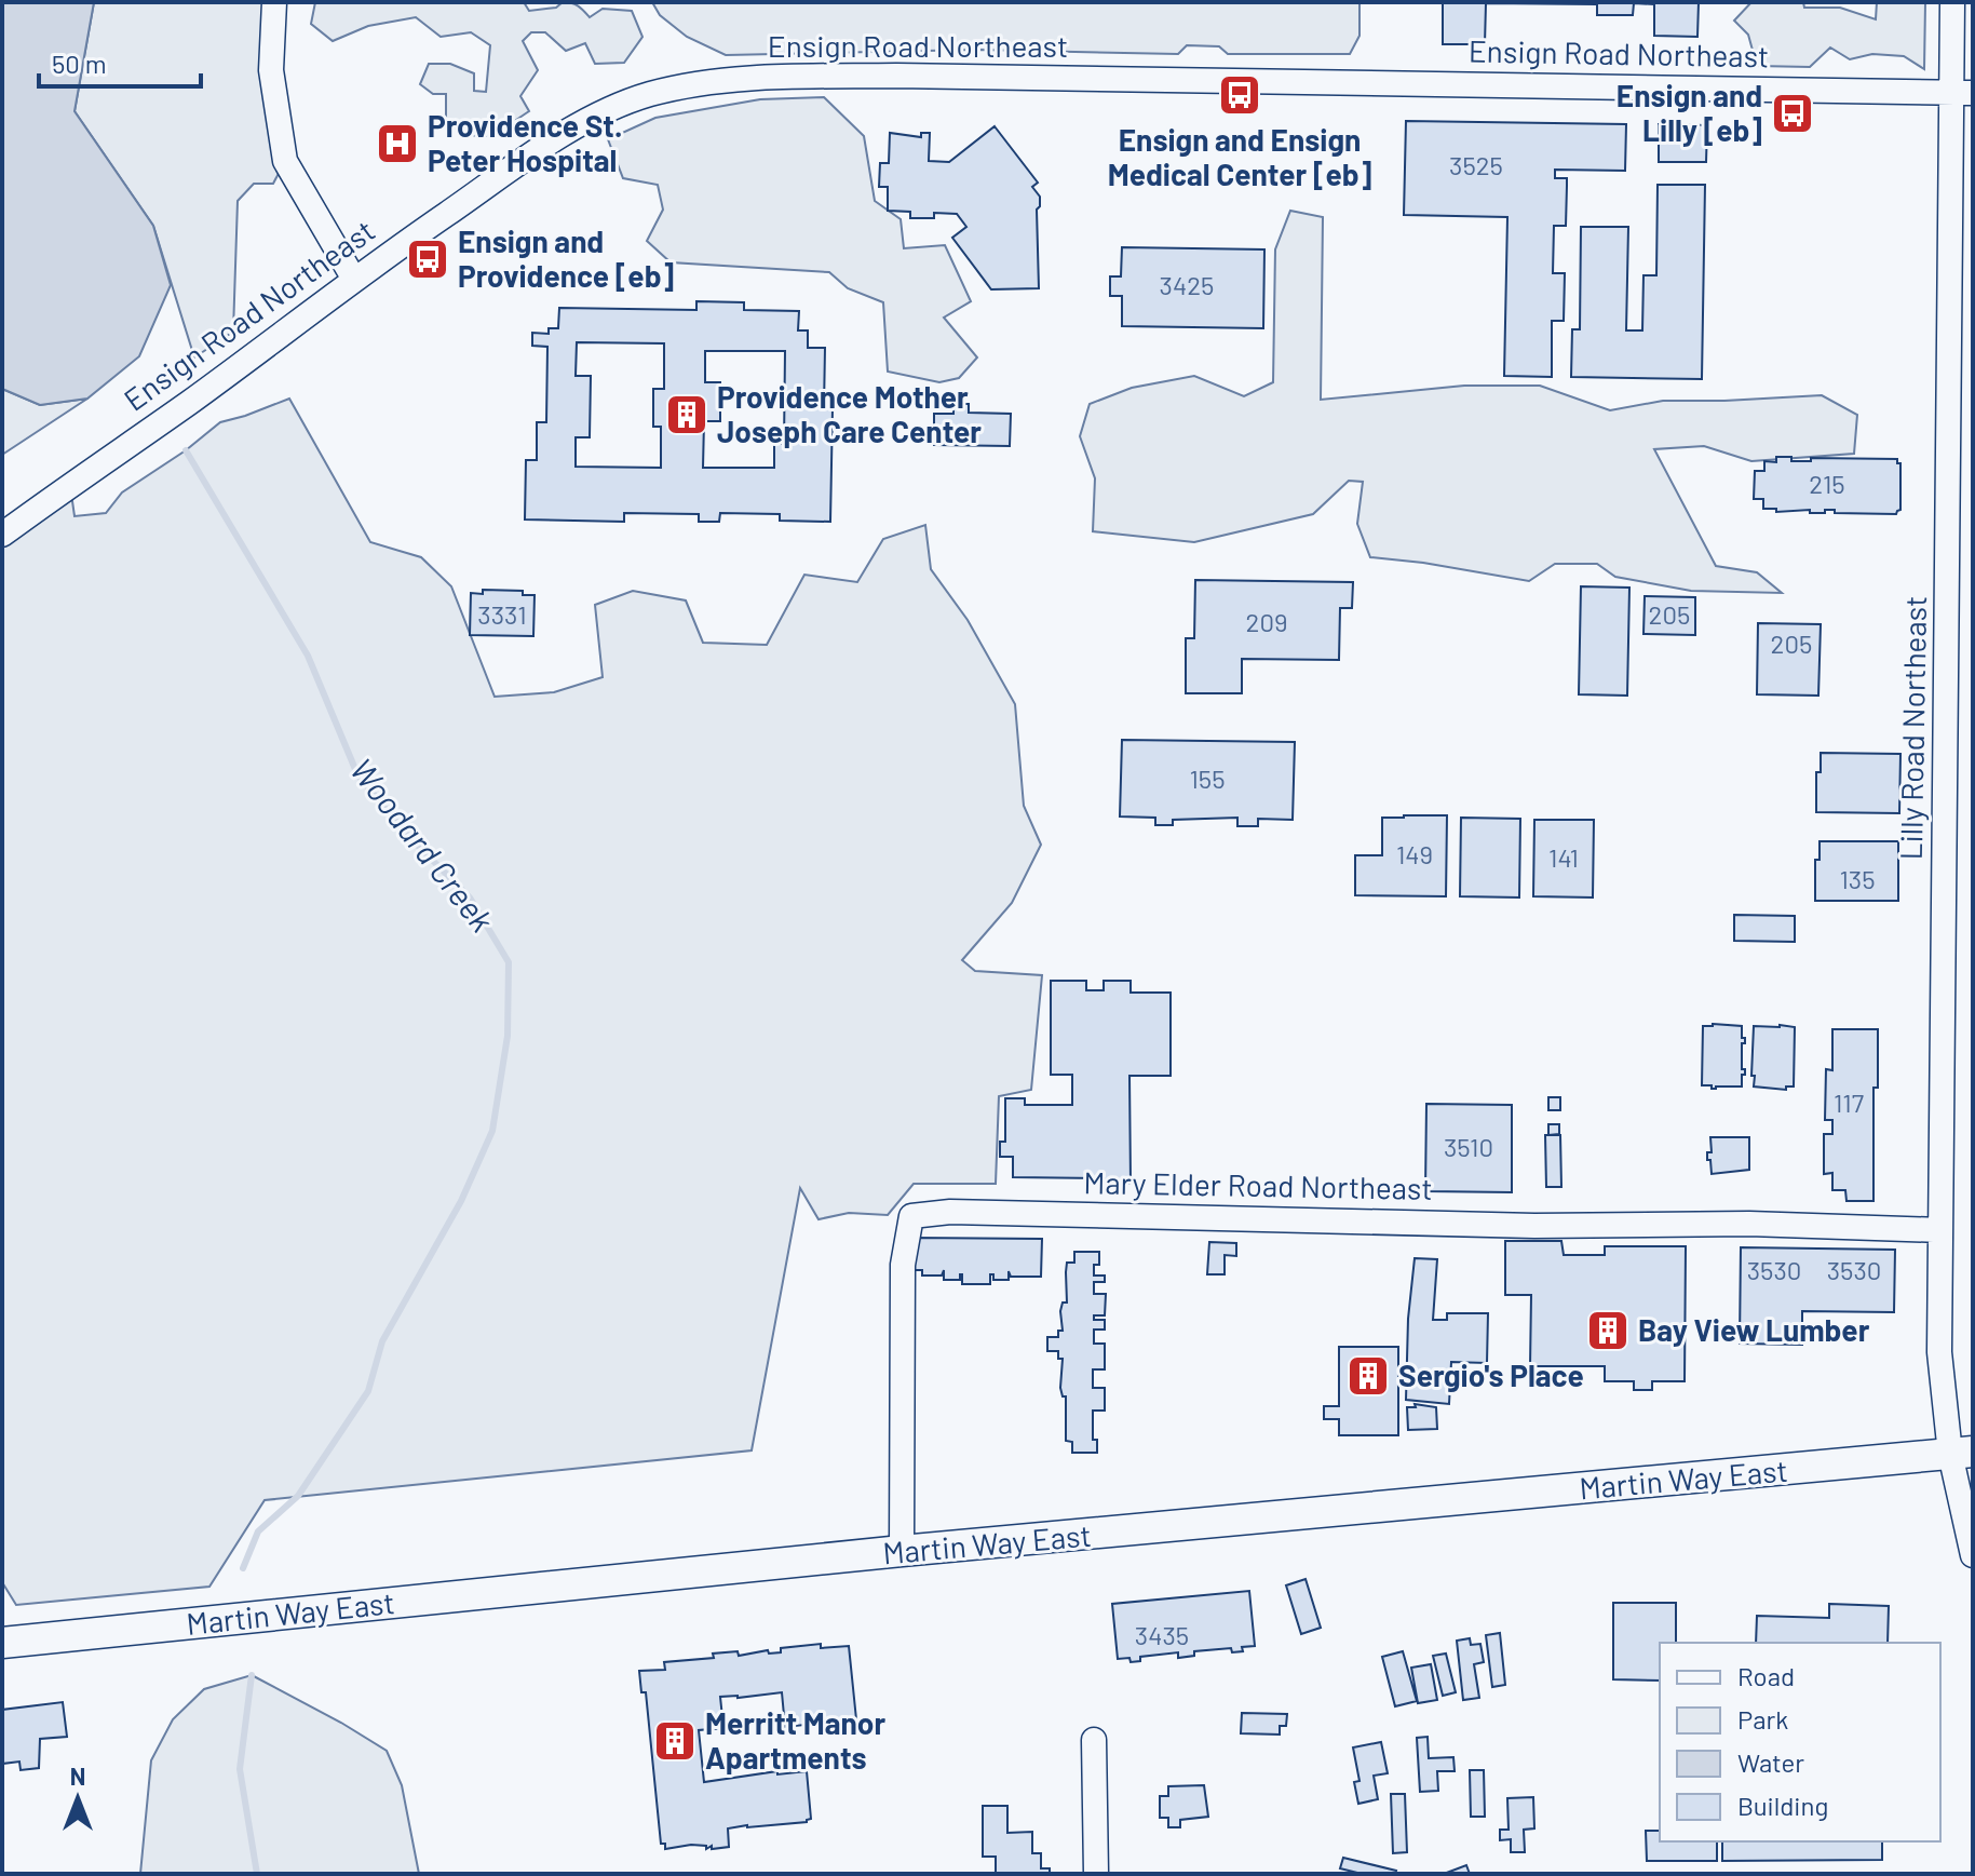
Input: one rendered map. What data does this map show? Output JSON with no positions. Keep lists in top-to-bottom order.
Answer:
{
  "streets": {
    "main road": ["Martin Way East"],
    "street": ["Ensign Road Northeast", "Lilly Road Northeast", "Mary Elder Road Northeast"]
  },
  "crossings": [
    ["Ensign Road Northeast", "Lilly Road Northeast"],
    ["Lilly Road Northeast", "Mary Elder Road Northeast"],
    ["Lilly Road Northeast", "Martin Way East"],
    ["Mary Elder Road Northeast", "Martin Way East"]
  ],
  "water": ["Woodard Creek"],
  "places": {
    "bus stop": ["Ensign and Ensign Medical Center [eb]", "Ensign and Lilly [eb]", "Ensign and Providence [eb]"],
    "hospital": ["Providence St. Peter Hospital"],
    "building": [
      "Providence Mother Joseph Care Center",
      "Bay View Lumber",
      "Sergio's Place",
      "Merritt Manor Apartments"
    ]
  },
  "house_numbers": [
    "3525",
    "3425",
    "215",
    "3331",
    "205",
    "209",
    "205",
    "155",
    "149",
    "141",
    "135",
    "117",
    "3510",
    "3530",
    "3530",
    "3435"
  ],
  "legend": [
    "Road",
    "Park",
    "Water",
    "Building"
  ],
  "scale_bar": "50 m",
  "north": "top"
}
